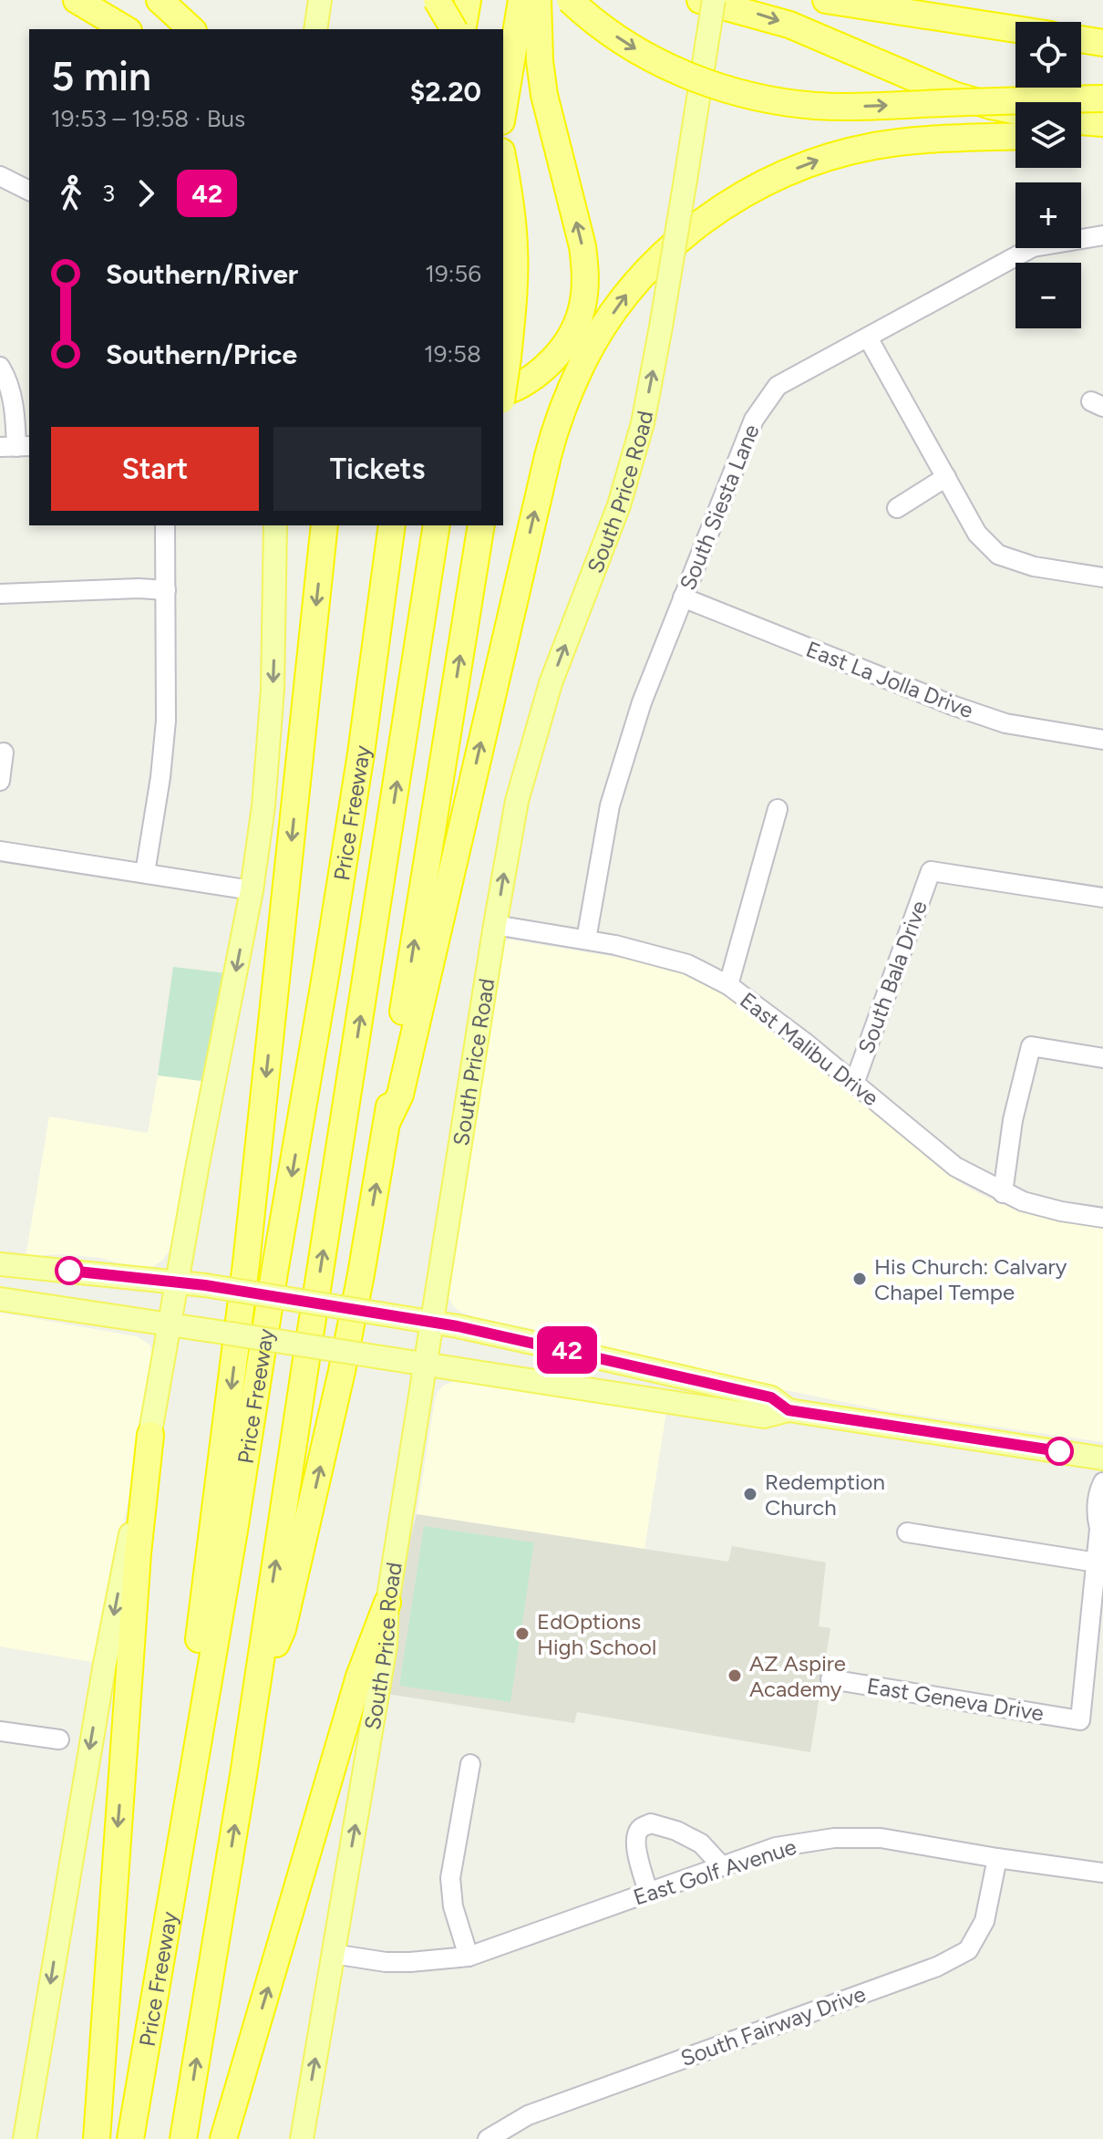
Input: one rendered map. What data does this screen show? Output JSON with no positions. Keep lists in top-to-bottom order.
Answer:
{
  "streets": {
    "highway": ["Price Freeway"],
    "main road": ["South Price Road"],
    "street": [
      "South Siesta Lane",
      "East La Jolla Drive",
      "South Bala Drive",
      "East Malibu Drive",
      "East Geneva Drive",
      "East Golf Avenue",
      "South Fairway Drive"
    ]
  },
  "crossings": [
    ["South Price Road", "East Malibu Drive"],
    ["South Price Road", "East Golf Avenue"],
    ["South Siesta Lane", "East La Jolla Drive"],
    ["South Siesta Lane", "East Malibu Drive"],
    ["South Bala Drive", "East Malibu Drive"],
    ["East Golf Avenue", "South Fairway Drive"]
  ],
  "one_way": ["South Price Road"],
  "places": [
    "His Church: Calvary Chapel Tempe",
    "Redemption Church",
    "EdOptions High School",
    "AZ Aspire Academy"
  ],
  "lines": ["bus line 42"],
  "page": {
    "on_map": "42",
    "map_buttons": ["+", "−"],
    "heading": ["5 min", "19:53 – 19:58 · Bus", "$2.20"],
    "legs": ["3", "42"],
    "list": [
      {
        "name": "Southern/River",
        "value": "19:56"
      },
      {
        "name": "Southern/Price",
        "value": "19:58"
      }
    ],
    "buttons": ["Start", "Tickets"]
  }
}
